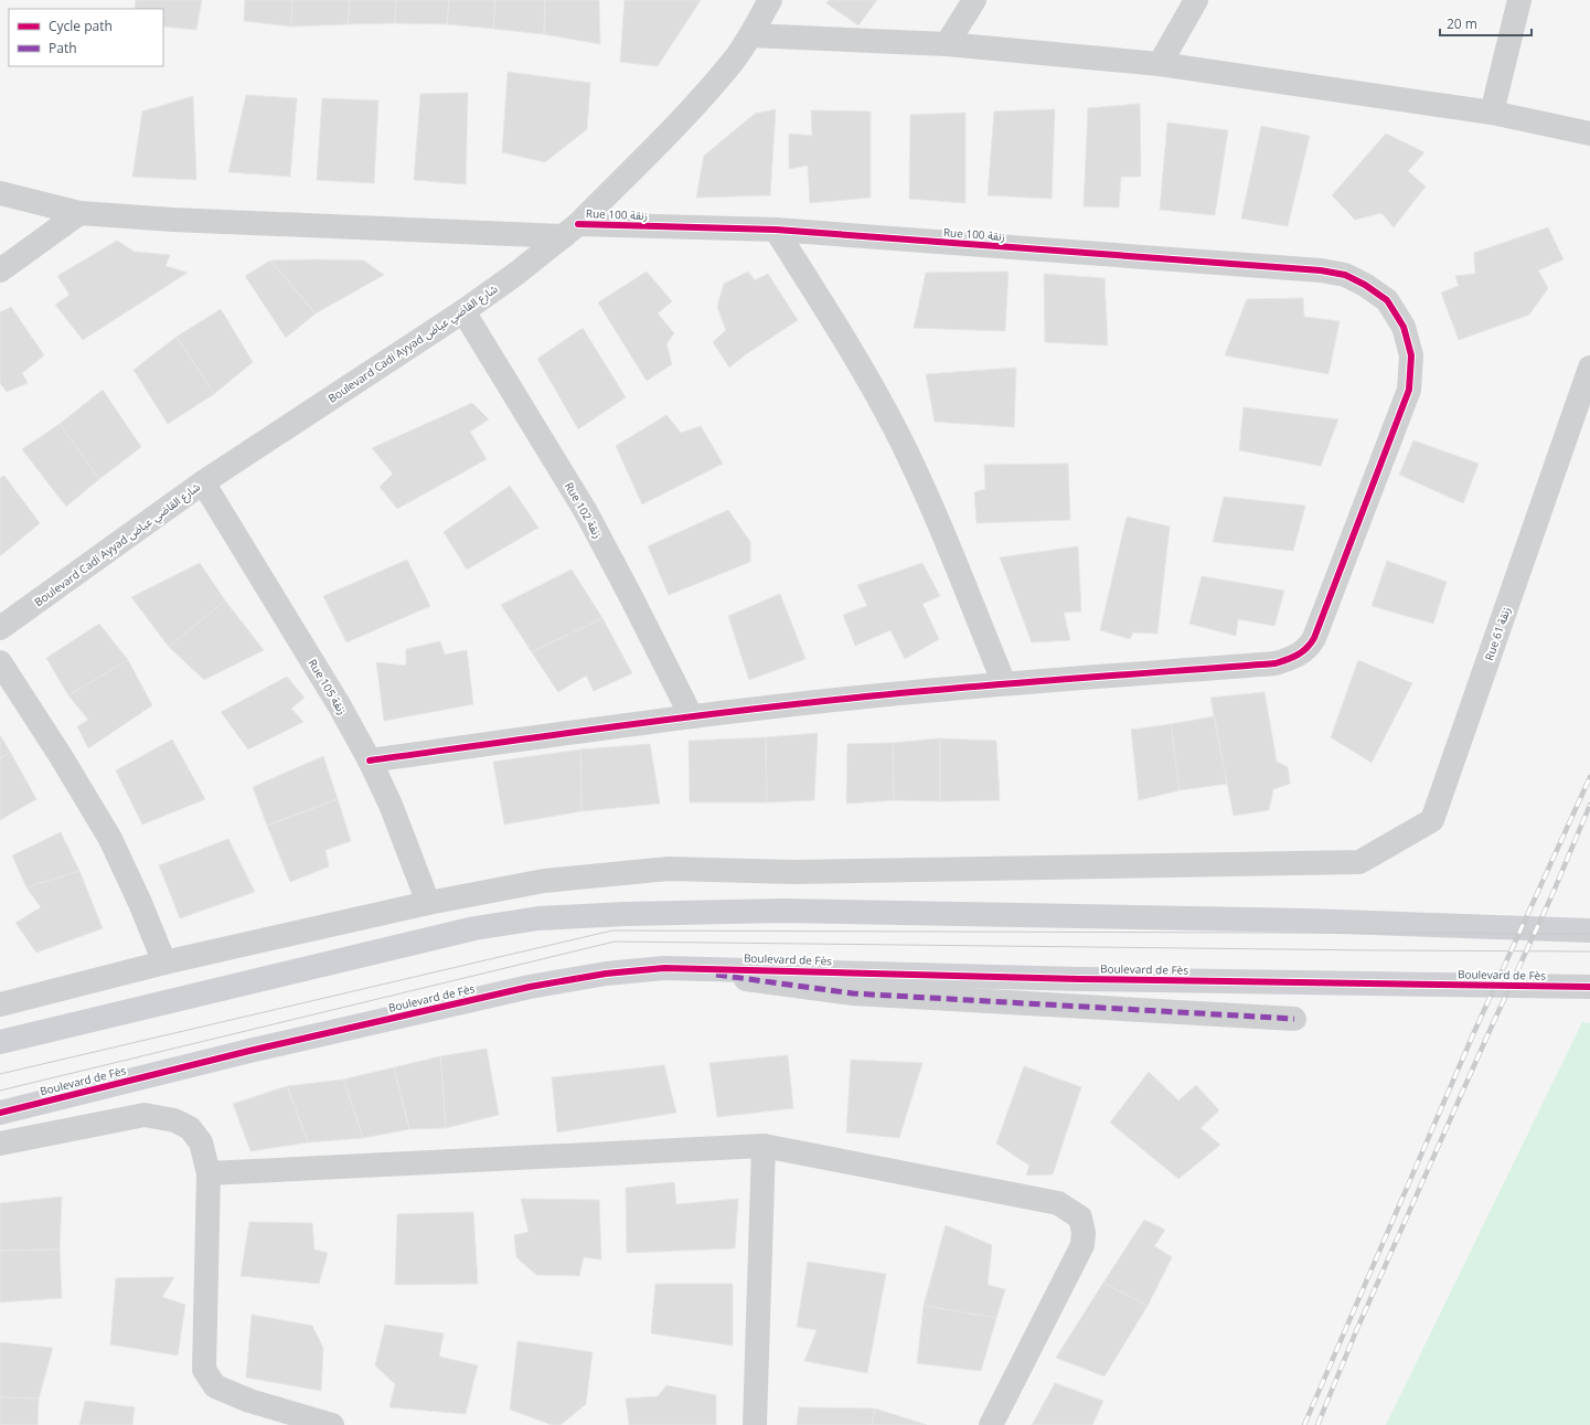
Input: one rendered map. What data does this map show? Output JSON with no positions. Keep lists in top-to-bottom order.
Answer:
{
  "streets": {
    "street": [
      "Rue 100 زنقة",
      "Boulevard Cadi Ayyad شارع القاضي عياض",
      "Rue 102 زنقة",
      "Rue 61 زنقة",
      "Rue 105 زنقة",
      "Boulevard de Fès"
    ]
  },
  "crossings": [
    ["Rue 100 زنقة", "Boulevard Cadi Ayyad شارع القاضي عياض"],
    ["Rue 100 زنقة", "Rue 102 زنقة"],
    ["Rue 100 زنقة", "Rue 105 زنقة"],
    ["Boulevard Cadi Ayyad شارع القاضي عياض", "Rue 102 زنقة"],
    ["Boulevard Cadi Ayyad شارع القاضي عياض", "Rue 105 زنقة"],
    ["Rue 61 زنقة", "Rue 105 زنقة"]
  ],
  "legend": ["Cycle path", "Path"],
  "scale_bar": "20 m"
}
